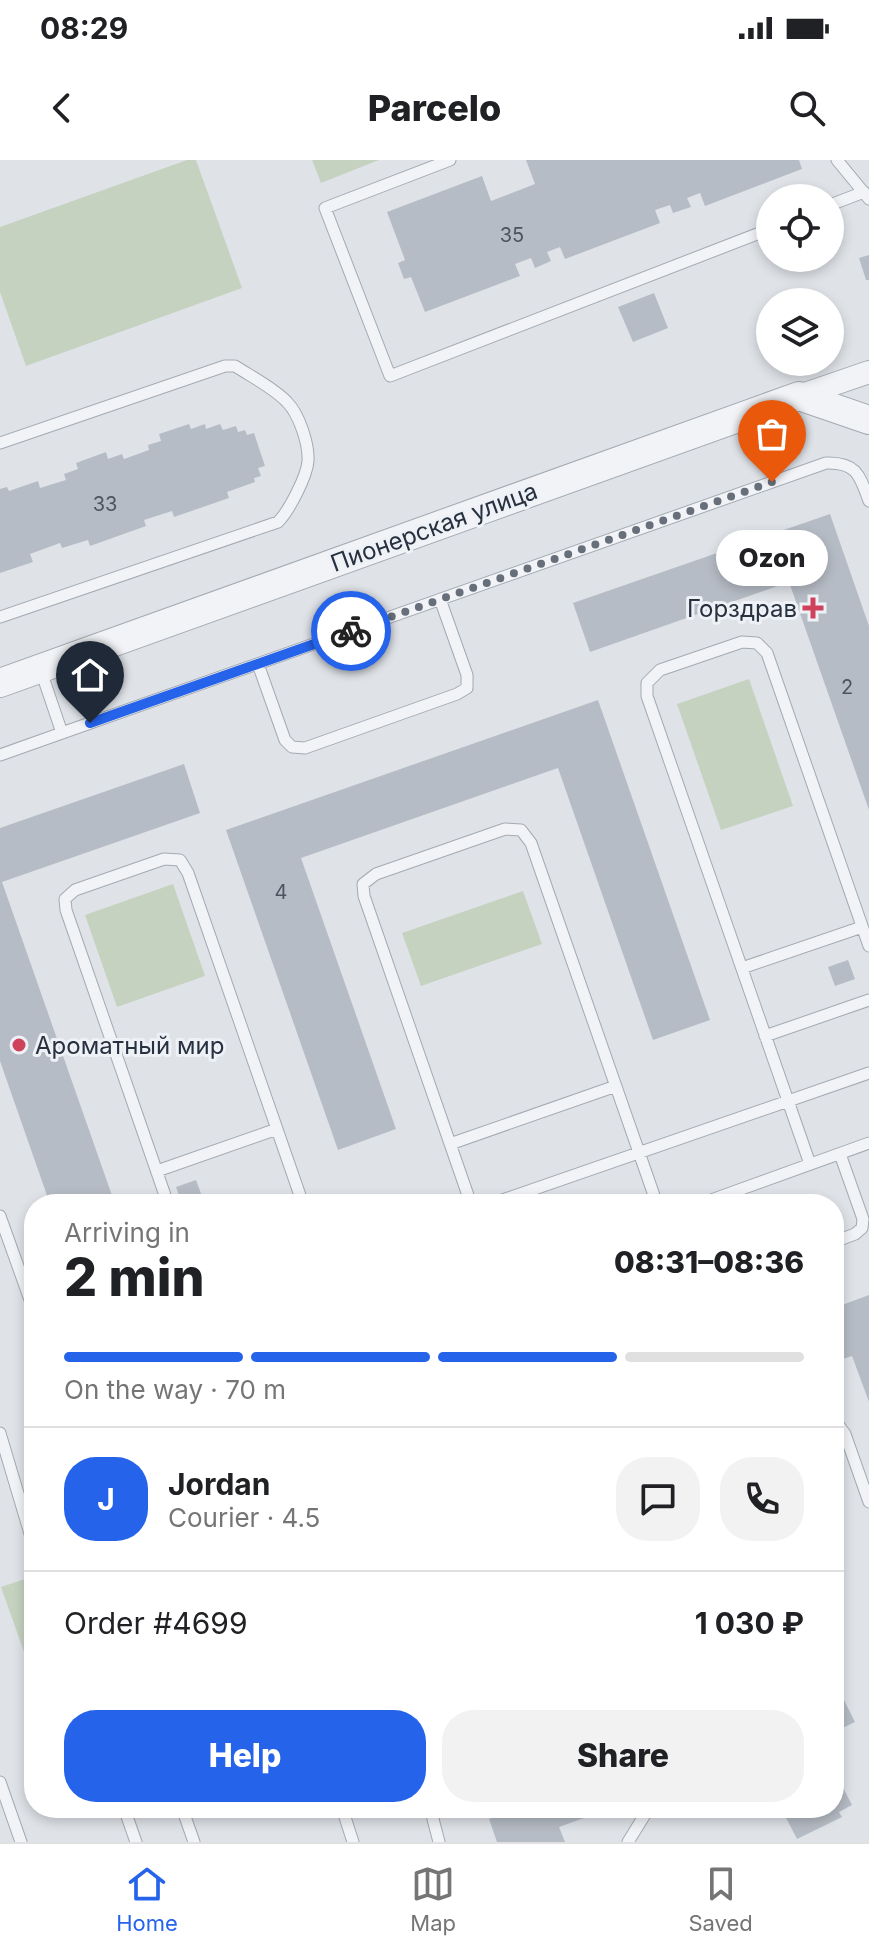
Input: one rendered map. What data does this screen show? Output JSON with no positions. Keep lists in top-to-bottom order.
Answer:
{
  "streets": {
    "street": ["Пионерская улица"]
  },
  "places": {
    "other": ["Ozon", "Ароматный мир"],
    "health": ["Горздрав"]
  },
  "house_numbers": [
    "35",
    "33",
    "2",
    "4"
  ],
  "page": {
    "status": "08:29",
    "header": "Parcelo",
    "bubble": "Ozon",
    "heading": ["2 min", "Arriving in", "08:31–08:36"],
    "panel": [
      "Jordan",
      "Courier · 4.5",
      "Order #4699",
      "1 030 ₽"
    ],
    "bar": "On the way · 70 m",
    "round": "J",
    "buttons": ["Help", "Share"],
    "tabs": ["Home", "Map", "Saved"]
  }
}
